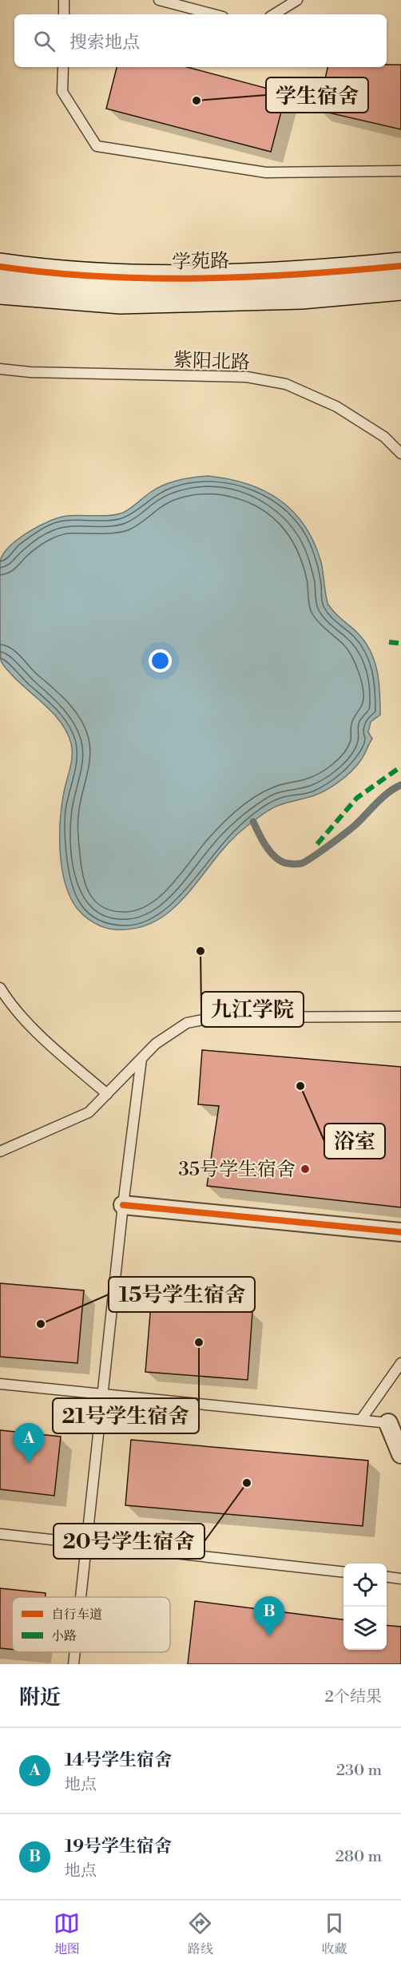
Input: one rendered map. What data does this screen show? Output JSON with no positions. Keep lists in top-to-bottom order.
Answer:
{
  "streets": {
    "street": ["学苑路"],
    "lane": ["紫阳北路"]
  },
  "places": [
    "学生宿舍",
    "九江学院",
    "浴室",
    "35号学生宿舍",
    "15号学生宿舍",
    "21号学生宿舍",
    "20号学生宿舍"
  ],
  "legend": ["自行车道", "小路"],
  "page": {
    "search": "搜索地点",
    "pins": ["A", "B"],
    "heading": ["附近", "2个结果"],
    "list": [
      {
        "mark": "A",
        "name": "14号学生宿舍",
        "note": "地点",
        "value": "230 m"
      },
      {
        "mark": "B",
        "name": "19号学生宿舍",
        "note": "地点",
        "value": "280 m"
      }
    ],
    "nav": ["地图", "路线", "收藏"]
  }
}
